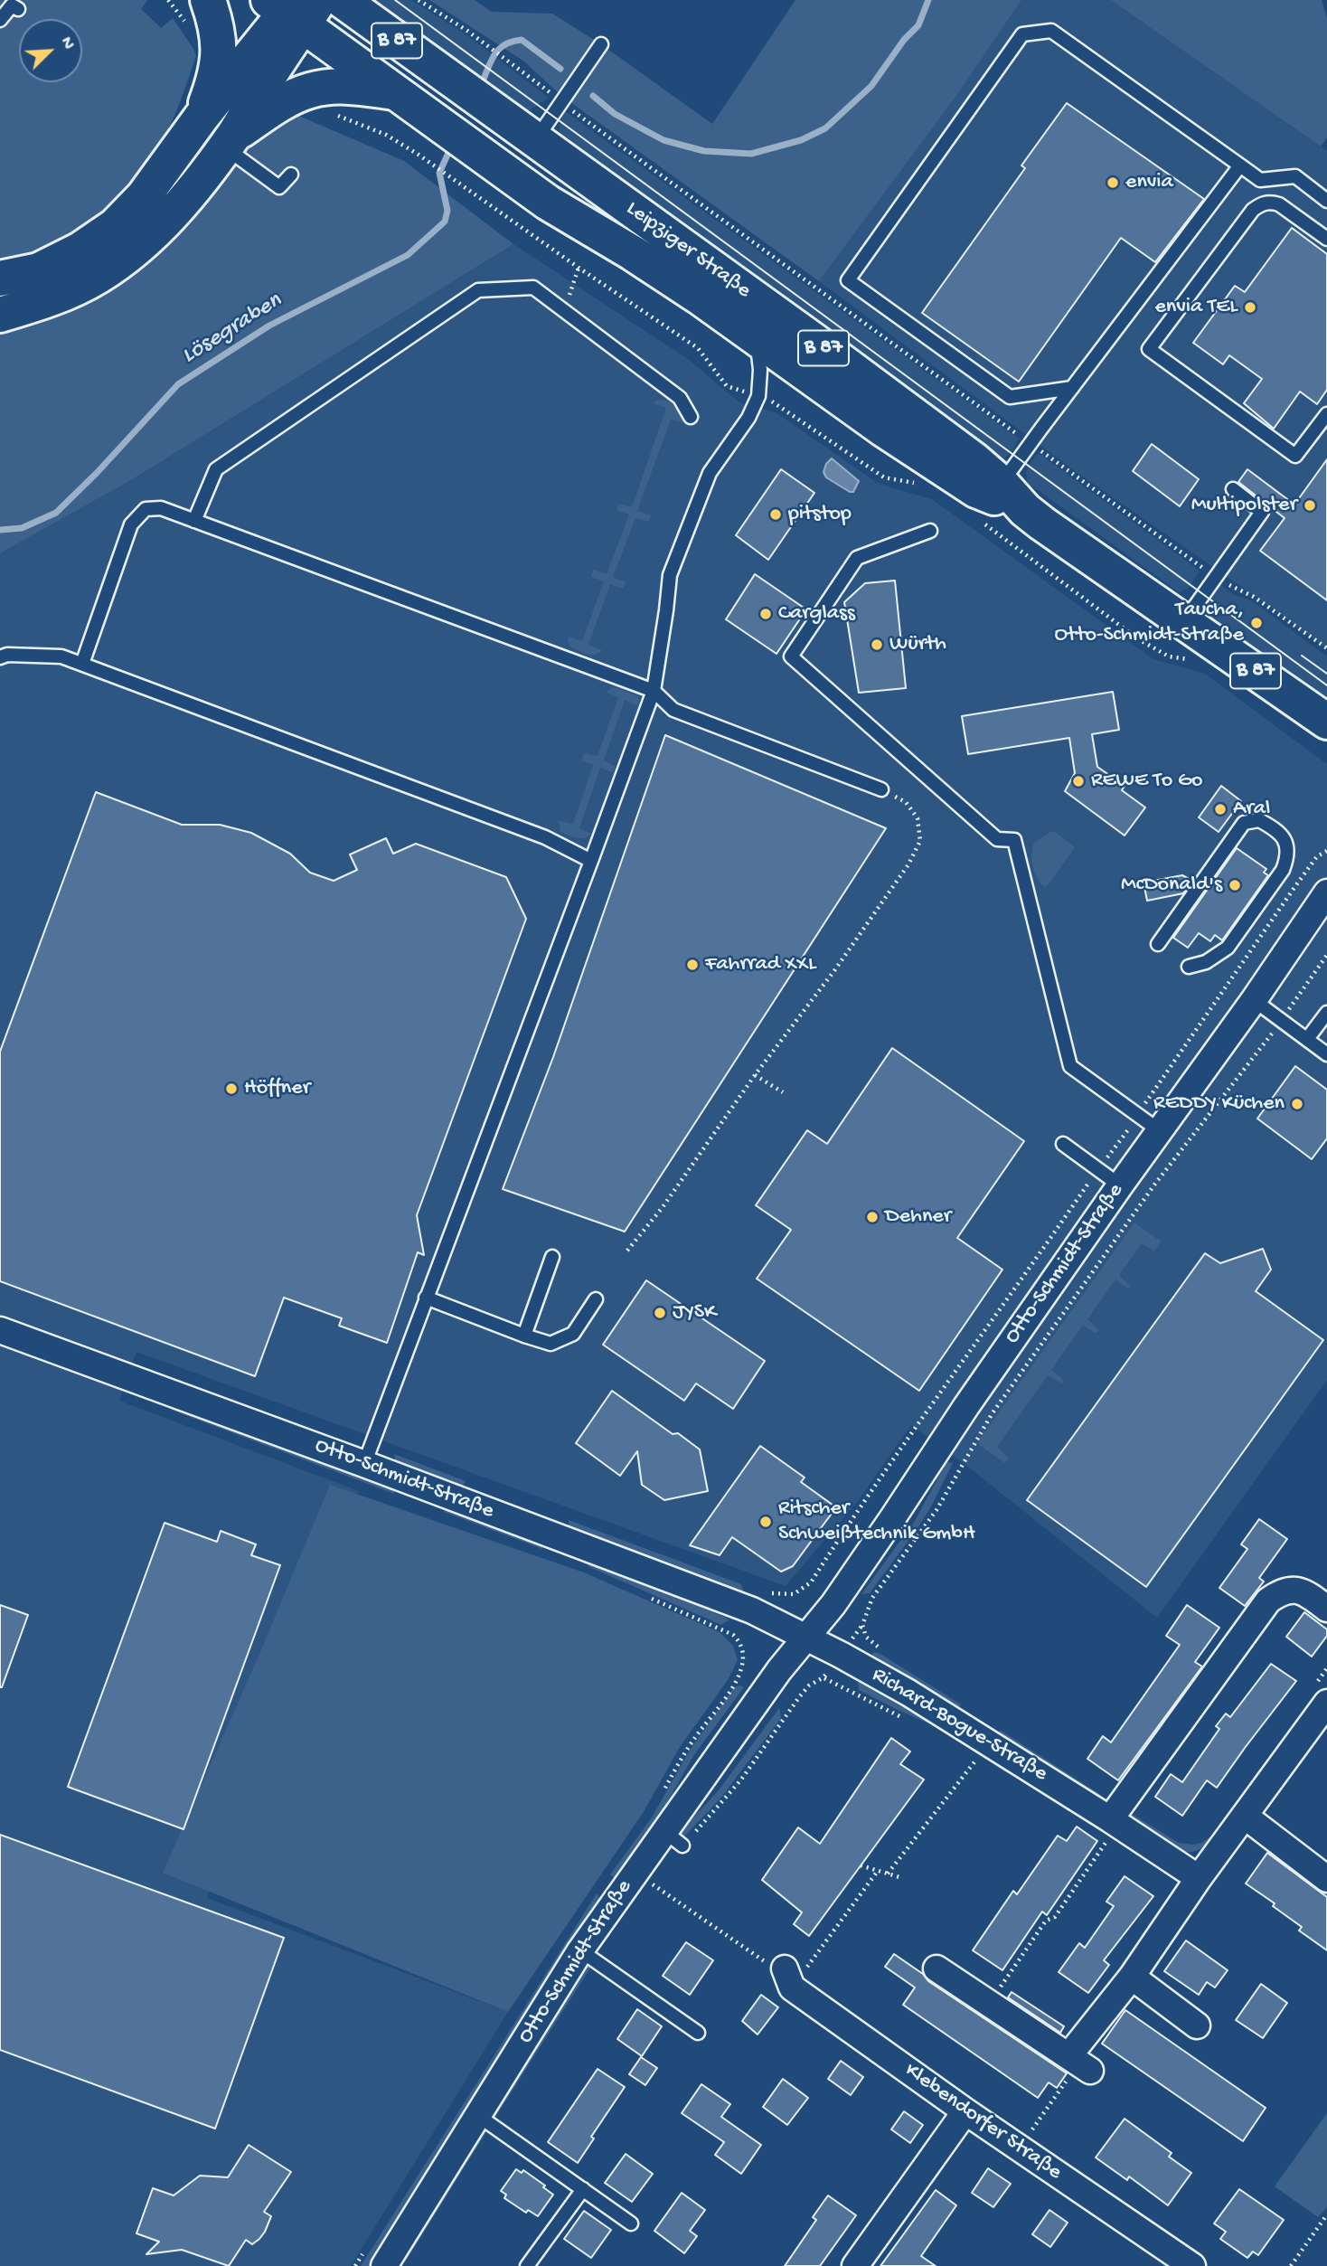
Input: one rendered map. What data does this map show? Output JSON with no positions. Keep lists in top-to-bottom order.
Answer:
{
  "streets": {
    "main road": ["B 87", "Leipziger Straße"],
    "street": ["Otto-Schmidt-Straße", "Richard-Bogue-Straße", "Klebendorfer Straße"]
  },
  "crossings": [
    ["B 87", "Leipziger Straße"],
    ["Otto-Schmidt-Straße", "Richard-Bogue-Straße"]
  ],
  "water": ["Lösegraben"],
  "places": [
    "envia",
    "envia TEL",
    "Multipolster",
    "pitstop",
    "Carglass",
    "Taucha, Otto-Schmidt-Straße",
    "Würth",
    "REWE To Go",
    "Aral",
    "McDonald's",
    "Fahrrad XXL",
    "Höffner",
    "REDDY Küchen",
    "Dehner",
    "JYSK",
    "Ritscher Schweißtechnik GmbH"
  ],
  "north": "top right"
}
